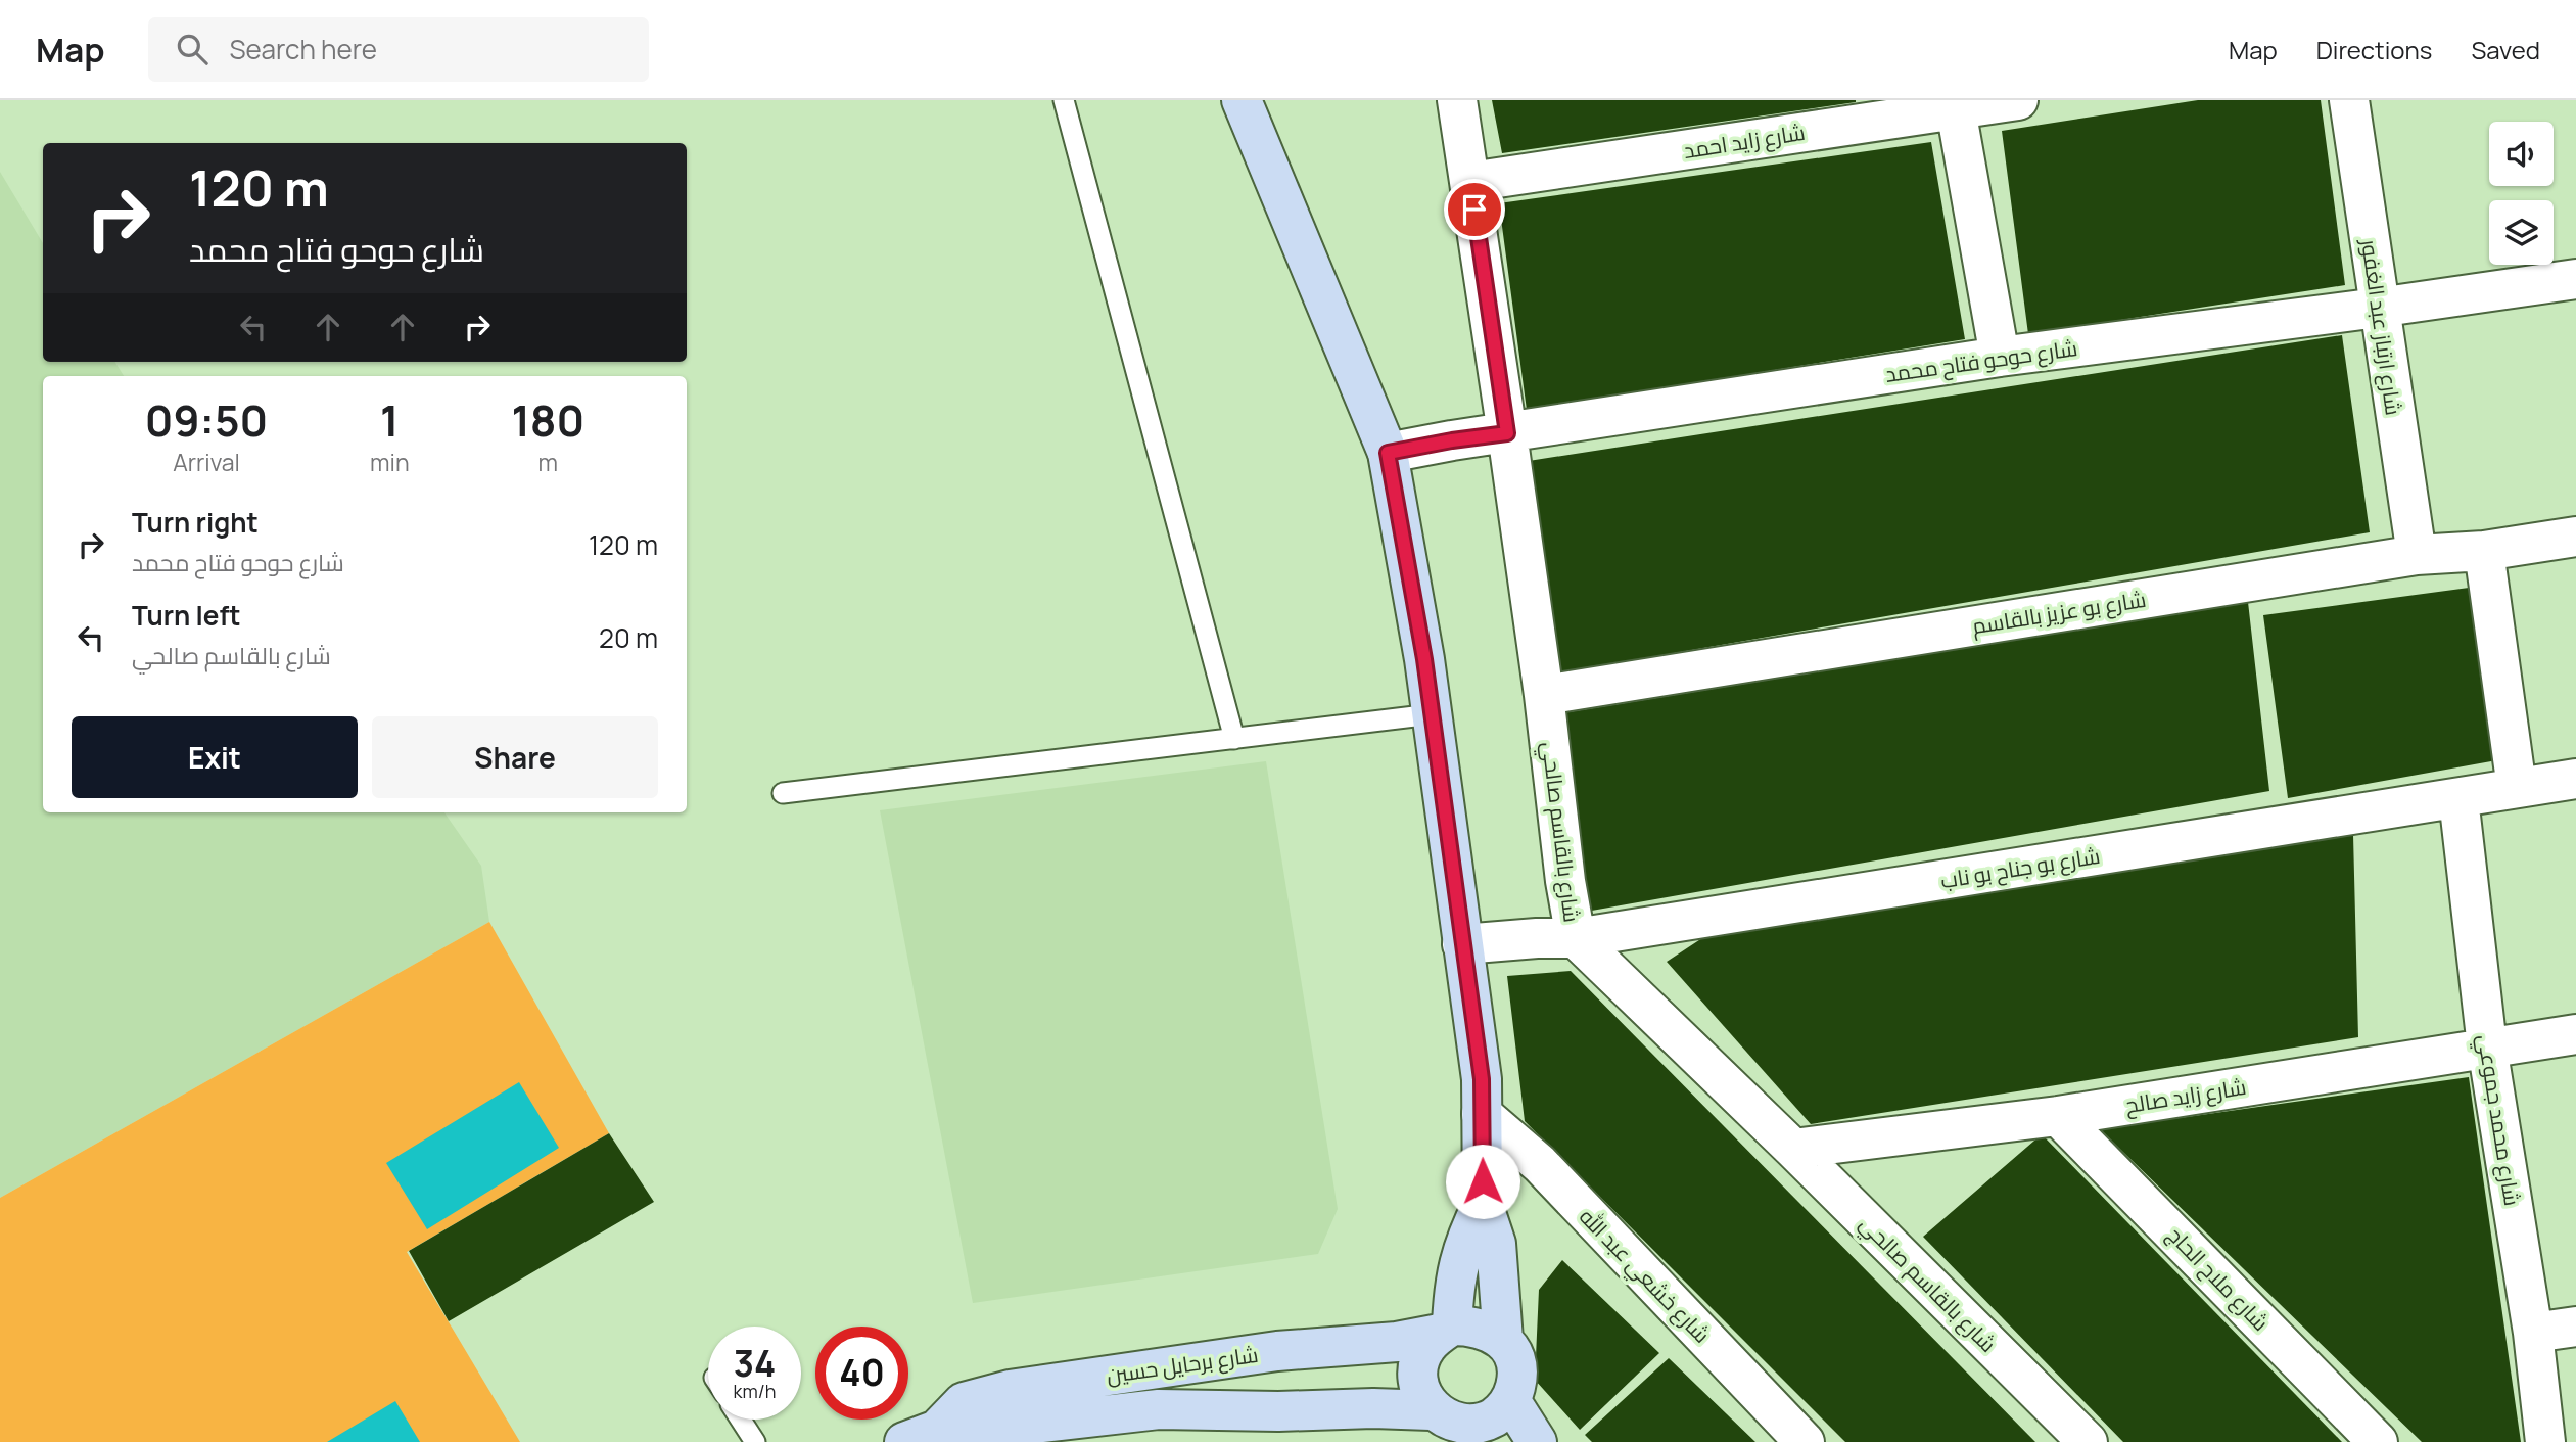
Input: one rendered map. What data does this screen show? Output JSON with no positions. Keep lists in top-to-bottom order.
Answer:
{
  "streets": {
    "street": [
      "شارع زايد احمد",
      "شارع ارتباز عبد الغفور",
      "شارع حوحو فتاح محمد",
      "شارع بو عزيز بالقاسم",
      "شارع بالقاسم صالحي",
      "شارع بو جناح بو ناب",
      "شارع زايد صالح",
      "شارع محمد جموعي",
      "شارع خشعي عبد الله",
      "شارع ملاح الحاج",
      "شارع برحايل حسين"
    ]
  },
  "crossings": [
    ["شارع زايد احمد", "شارع بالقاسم صالحي"],
    ["شارع ارتباز عبد الغفور", "شارع حوحو فتاح محمد"],
    ["شارع ارتباز عبد الغفور", "شارع بو عزيز بالقاسم"],
    ["شارع حوحو فتاح محمد", "شارع بالقاسم صالحي"],
    ["شارع بو عزيز بالقاسم", "شارع بالقاسم صالحي"],
    ["شارع بالقاسم صالحي", "شارع بو جناح بو ناب"],
    ["شارع بالقاسم صالحي", "شارع زايد صالح"],
    ["شارع بو جناح بو ناب", "شارع محمد جموعي"],
    ["شارع زايد صالح", "شارع محمد جموعي"],
    ["شارع زايد صالح", "شارع ملاح الحاج"]
  ],
  "page": {
    "header": "Map",
    "search": "Search here",
    "nav": ["Map", "Directions", "Saved"],
    "turn": ["120 m", "شارع حوحو فتاح محمد"],
    "eta": [
      "09:50",
      "Arrival",
      "1",
      "min",
      "180",
      "m"
    ],
    "list": [
      {
        "name": "Turn right",
        "note": "شارع حوحو فتاح محمد",
        "value": "120 m"
      },
      {
        "name": "Turn left",
        "note": "شارع بالقاسم صالحي",
        "value": "20 m"
      }
    ],
    "buttons": ["Exit", "Share"],
    "speed": "34 km/h",
    "limit": "40"
  }
}
